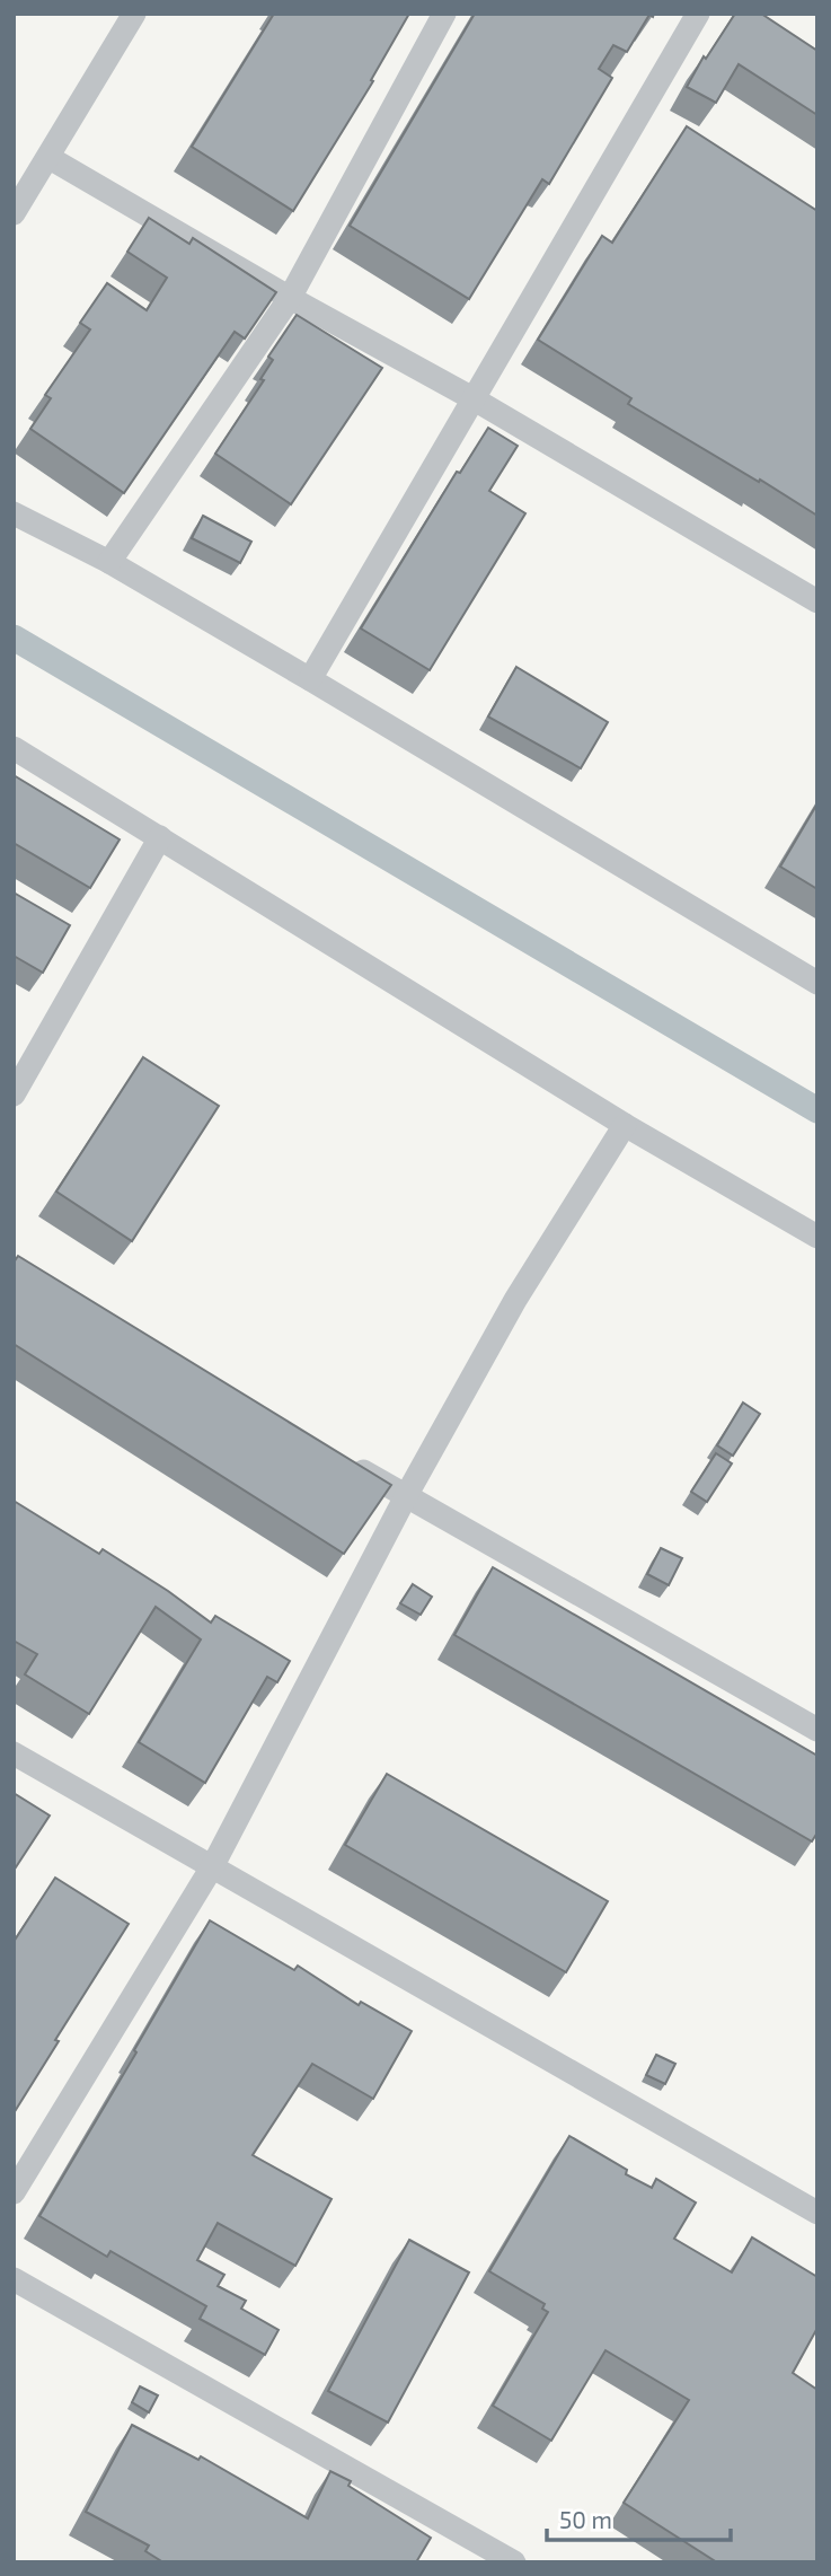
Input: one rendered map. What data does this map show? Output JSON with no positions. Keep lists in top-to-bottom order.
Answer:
{
  "scale_bar": "50 m"
}
